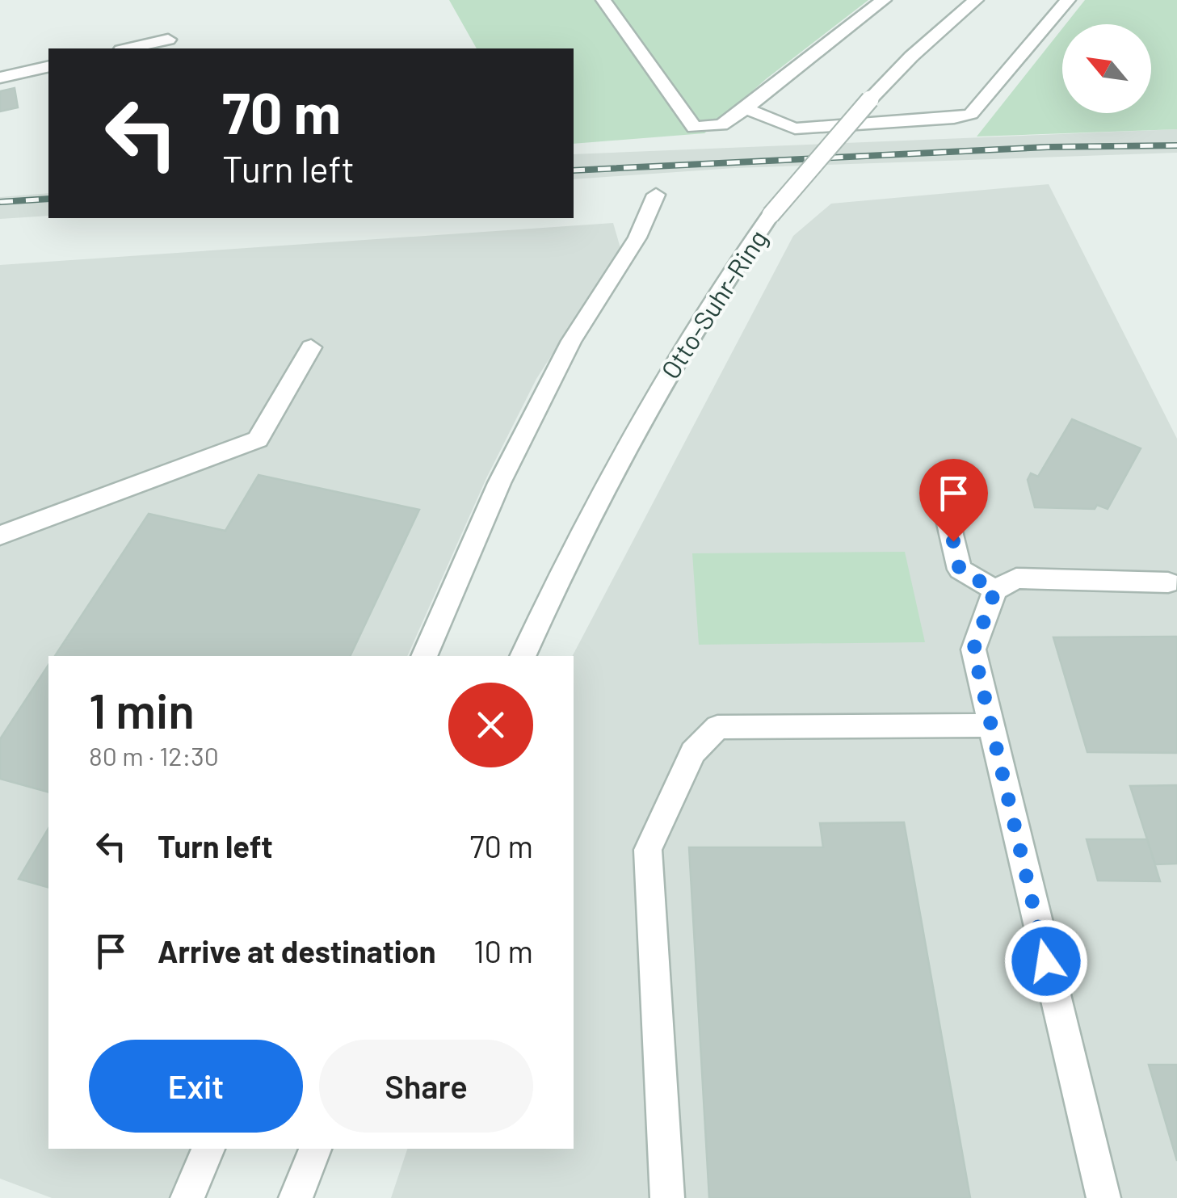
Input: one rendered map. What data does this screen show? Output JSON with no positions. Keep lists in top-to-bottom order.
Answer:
{
  "streets": {
    "street": ["Otto-Suhr-Ring"]
  },
  "north": "top left",
  "page": {
    "turn": ["70 m", "Turn left"],
    "heading": ["1 min", "80 m · 12:30"],
    "list": [
      {
        "name": "Turn left",
        "value": "70 m"
      },
      {
        "name": "Arrive at destination",
        "value": "10 m"
      }
    ],
    "buttons": ["Exit", "Share"]
  }
}
